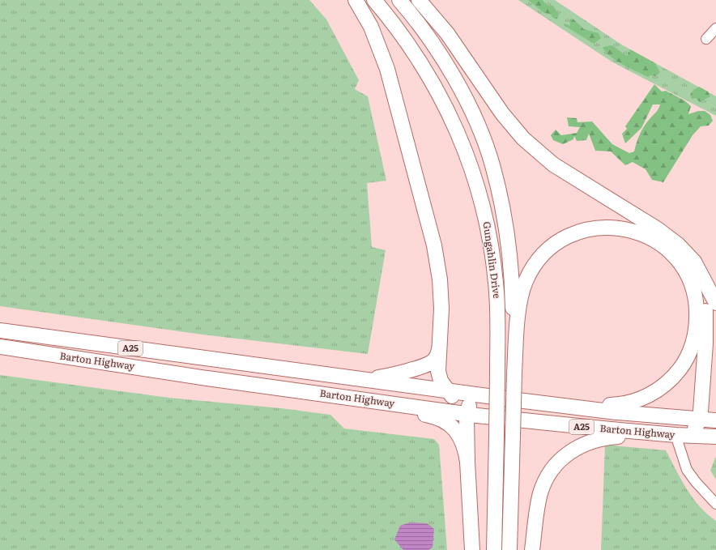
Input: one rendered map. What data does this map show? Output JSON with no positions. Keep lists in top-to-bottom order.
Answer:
{
  "streets": {
    "highway": ["Gungahlin Drive", "A25", "Barton Highway"]
  }
}
